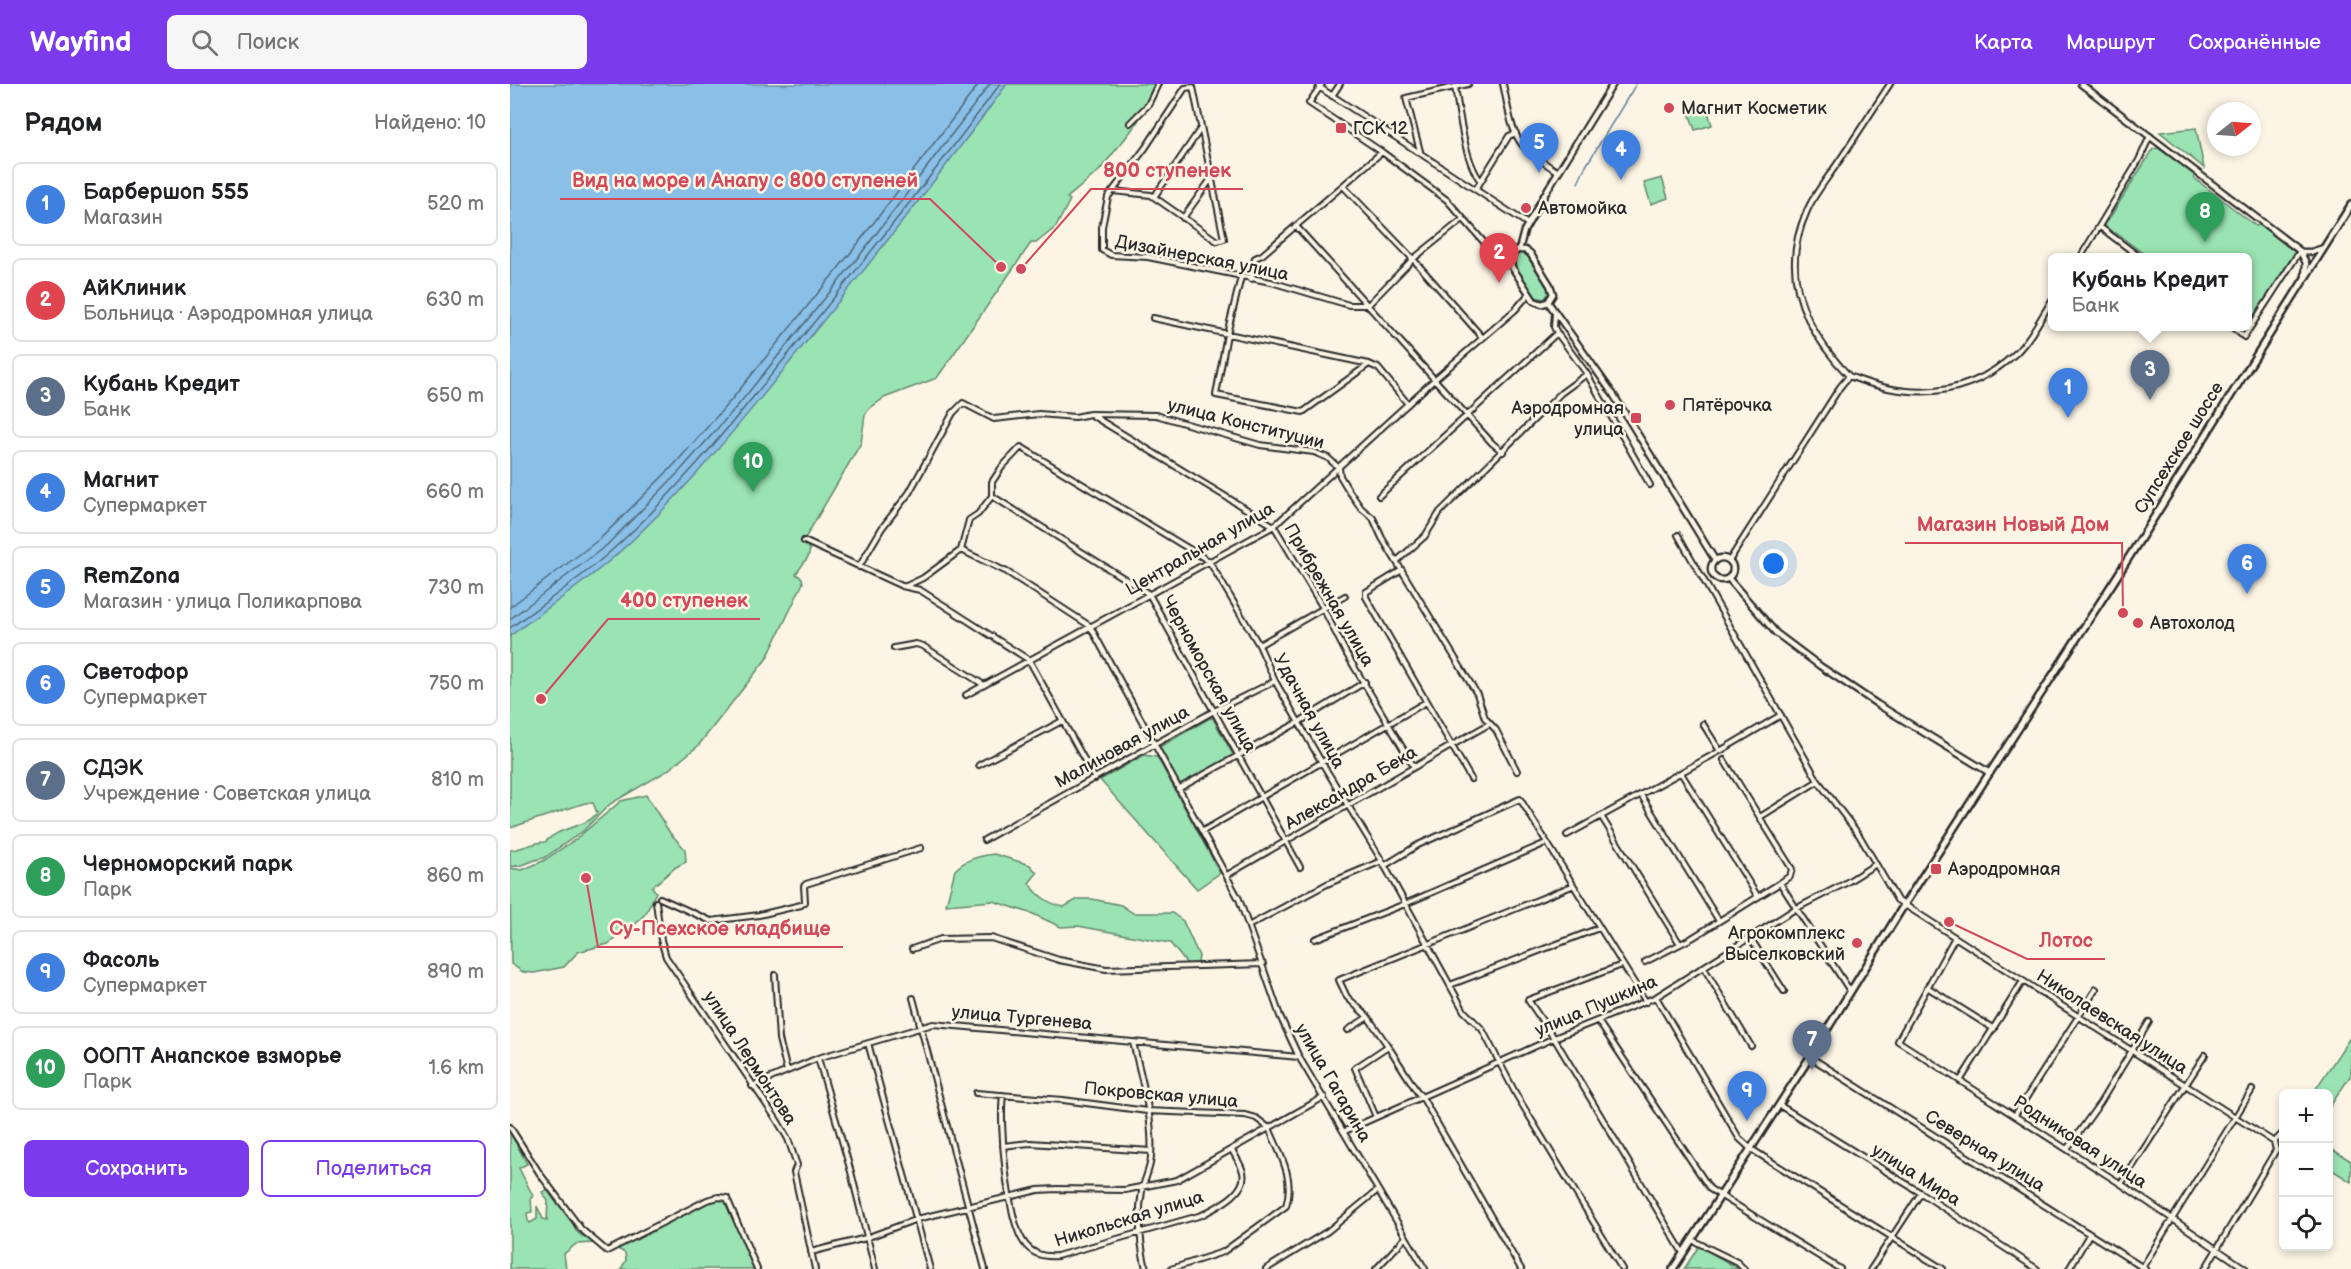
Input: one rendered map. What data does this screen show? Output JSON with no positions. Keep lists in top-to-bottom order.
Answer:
{
  "streets": {
    "main road": ["Супсехское шоссе"],
    "street": [
      "Дизайнерская улица",
      "улица Конституции",
      "Центральная улица",
      "Прибрежная улица",
      "Черноморская улица",
      "Удачная улица",
      "Малиновая улица",
      "Александра Бека",
      "улица Пушкина",
      "улица Тургенева",
      "Николаевская улица",
      "улица Лермонтова",
      "улица Гагарина",
      "Покровская улица",
      "Родниковая улица",
      "Северная улица",
      "улица Мира",
      "Никольская улица"
    ]
  },
  "crossings": [
    ["улица Конституции", "Центральная улица"],
    ["улица Конституции", "Прибрежная улица"],
    ["улица Конституции", "Александра Бека"],
    ["Супсехское шоссе", "Николаевская улица"],
    ["Супсехское шоссе", "Северная улица"],
    ["Супсехское шоссе", "улица Мира"],
    ["Центральная улица", "Прибрежная улица"],
    ["Центральная улица", "Черноморская улица"],
    ["Центральная улица", "Удачная улица"],
    ["Центральная улица", "улица Гагарина"],
    ["Прибрежная улица", "Александра Бека"],
    ["Черноморская улица", "Удачная улица"],
    ["Черноморская улица", "Малиновая улица"],
    ["Черноморская улица", "Александра Бека"],
    ["Удачная улица", "Малиновая улица"],
    ["Удачная улица", "Александра Бека"],
    ["Удачная улица", "улица Пушкина"],
    ["Малиновая улица", "улица Гагарина"],
    ["Александра Бека", "улица Гагарина"],
    ["улица Пушкина", "улица Гагарина"],
    ["улица Тургенева", "улица Лермонтова"],
    ["улица Тургенева", "улица Гагарина"],
    ["Покровская улица", "Никольская улица"]
  ],
  "places": {
    "other": [
      "Магнит Косметик",
      "Автомойка",
      "Вид на море и Анапу с 800 ступеней",
      "800 ступенек",
      "Пятёрочка",
      "Магазин Новый Дом",
      "Автохолод",
      "400 ступенек",
      "Су-Псехское кладбище",
      "Лотос",
      "Агрокомплекс Выселковский"
    ],
    "transit": ["ГСК 12", "Аэродромная улица", "Аэродромная"]
  },
  "north": "right",
  "page": {
    "header": "Wayfind",
    "search": "Поиск",
    "nav": ["Карта", "Маршрут", "Сохранённые"],
    "heading": ["Рядом", "Найдено: 10"],
    "pins": [
      "5",
      "4",
      "8",
      "2",
      "3",
      "1",
      "10",
      "6",
      "7",
      "9"
    ],
    "list": [
      {
        "mark": "1",
        "name": "Барбершоп 555",
        "note": "Магазин",
        "value": "520 m"
      },
      {
        "mark": "2",
        "name": "АйКлиник",
        "note": "Больница · Аэродромная улица",
        "value": "630 m"
      },
      {
        "mark": "3",
        "name": "Кубань Кредит",
        "note": "Банк",
        "value": "650 m"
      },
      {
        "mark": "4",
        "name": "Магнит",
        "note": "Супермаркет",
        "value": "660 m"
      },
      {
        "mark": "5",
        "name": "RemZona",
        "note": "Магазин · улица Поликарпова",
        "value": "730 m"
      },
      {
        "mark": "6",
        "name": "Светофор",
        "note": "Супермаркет",
        "value": "750 m"
      },
      {
        "mark": "7",
        "name": "СДЭК",
        "note": "Учреждение · Советская улица",
        "value": "810 m"
      },
      {
        "mark": "8",
        "name": "Черноморский парк",
        "note": "Парк",
        "value": "860 m"
      },
      {
        "mark": "9",
        "name": "Фасоль",
        "note": "Супермаркет",
        "value": "890 m"
      },
      {
        "mark": "10",
        "name": "ООПТ Анапское взморье",
        "note": "Парк",
        "value": "1.6 km"
      }
    ],
    "popup": ["Кубань Кредит", "Банк"],
    "map_buttons": ["+", "−"],
    "buttons": ["Сохранить", "Поделиться"]
  }
}
